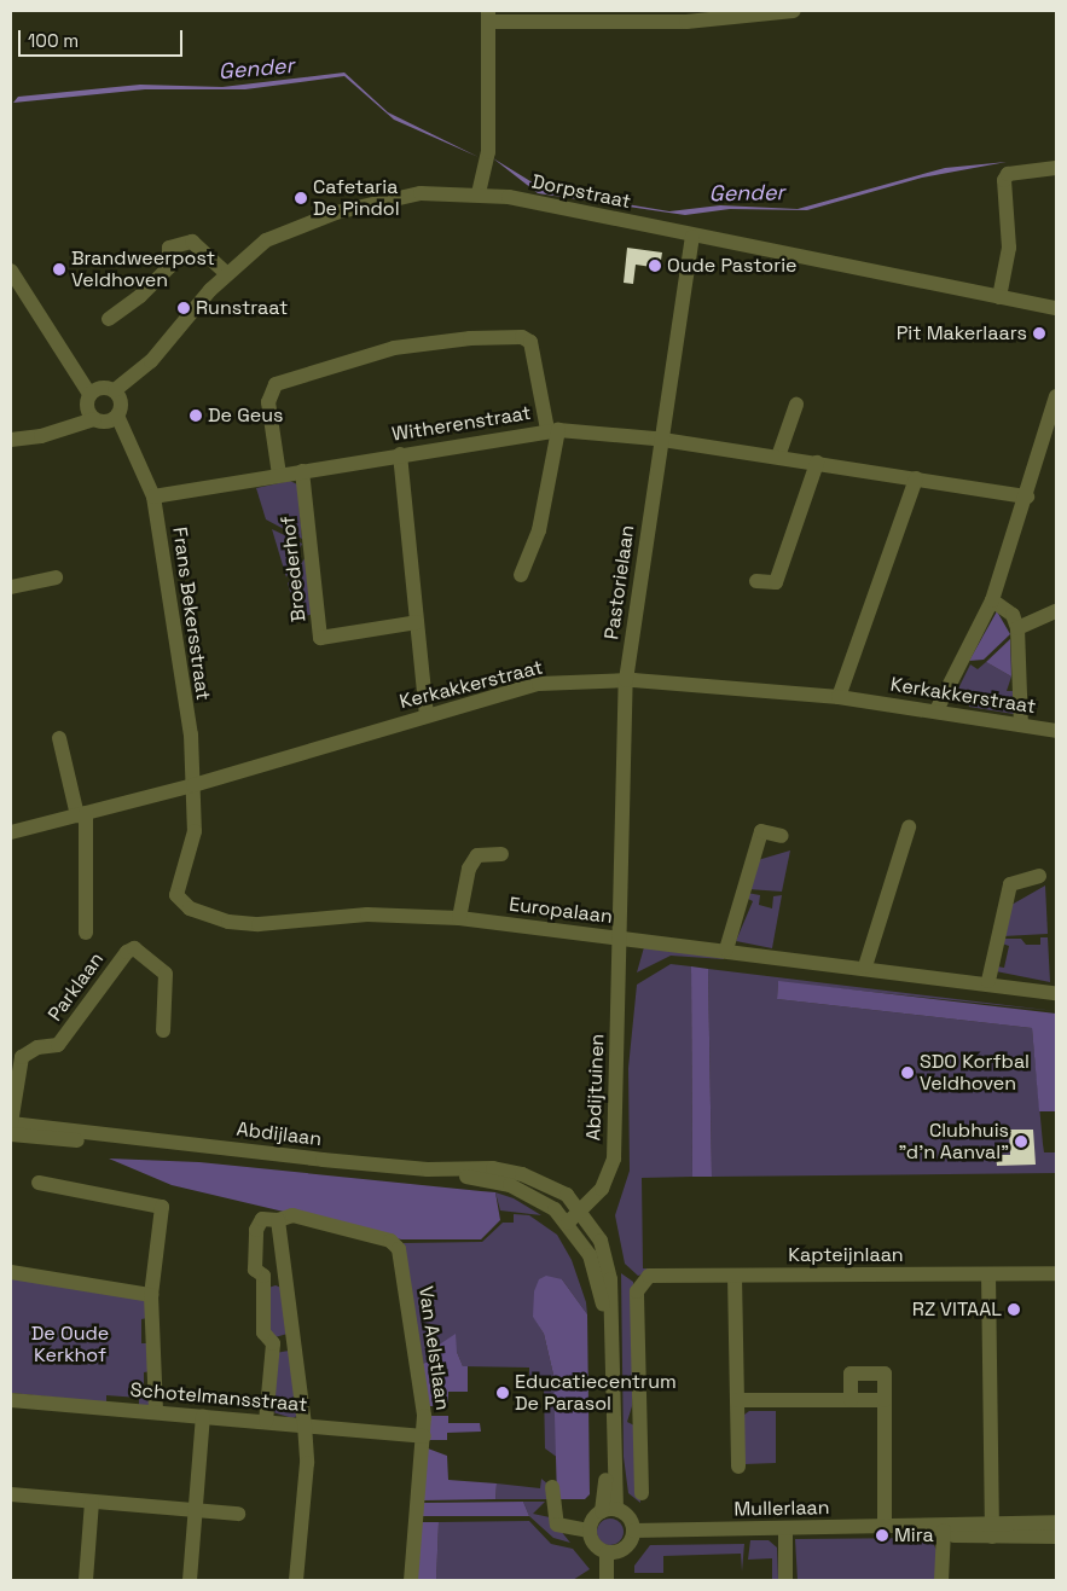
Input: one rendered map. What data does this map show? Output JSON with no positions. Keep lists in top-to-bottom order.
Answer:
{
  "streets": {
    "street": [
      "Dorpstraat",
      "Witherenstraat",
      "Broederhof",
      "Pastorielaan",
      "Frans Bekersstraat",
      "Kerkakkerstraat",
      "Europalaan",
      "Parklaan",
      "Abdijtuinen",
      "Abdijlaan",
      "Kapteijnlaan",
      "Van Aelstlaan",
      "Schotelmansstraat",
      "Mullerlaan"
    ]
  },
  "crossings": [
    ["Dorpstraat", "Pastorielaan"],
    ["Dorpstraat", "Frans Bekersstraat"],
    ["Witherenstraat", "Broederhof"],
    ["Witherenstraat", "Pastorielaan"],
    ["Witherenstraat", "Frans Bekersstraat"],
    ["Pastorielaan", "Kerkakkerstraat"],
    ["Pastorielaan", "Europalaan"],
    ["Pastorielaan", "Abdijtuinen"],
    ["Frans Bekersstraat", "Kerkakkerstraat"],
    ["Frans Bekersstraat", "Europalaan"],
    ["Kerkakkerstraat", "Europalaan"],
    ["Kerkakkerstraat", "Parklaan"],
    ["Europalaan", "Abdijtuinen"],
    ["Parklaan", "Abdijlaan"],
    ["Abdijtuinen", "Abdijlaan"],
    ["Abdijlaan", "Mullerlaan"],
    ["Van Aelstlaan", "Schotelmansstraat"]
  ],
  "water": ["Gender"],
  "parks": ["De Oude Kerkhof"],
  "places": [
    "Cafetaria De Pindol",
    "Oude Pastorie",
    "Brandweerpost Veldhoven",
    "Runstraat",
    "Pit Makerlaars",
    "De Geus",
    "SDO Korfbal Veldhoven",
    "Clubhuis \"d'n Aanval\"",
    "RZ VITAAL",
    "Educatiecentrum De Parasol",
    "Mira"
  ],
  "scale_bar": "100 m"
}
